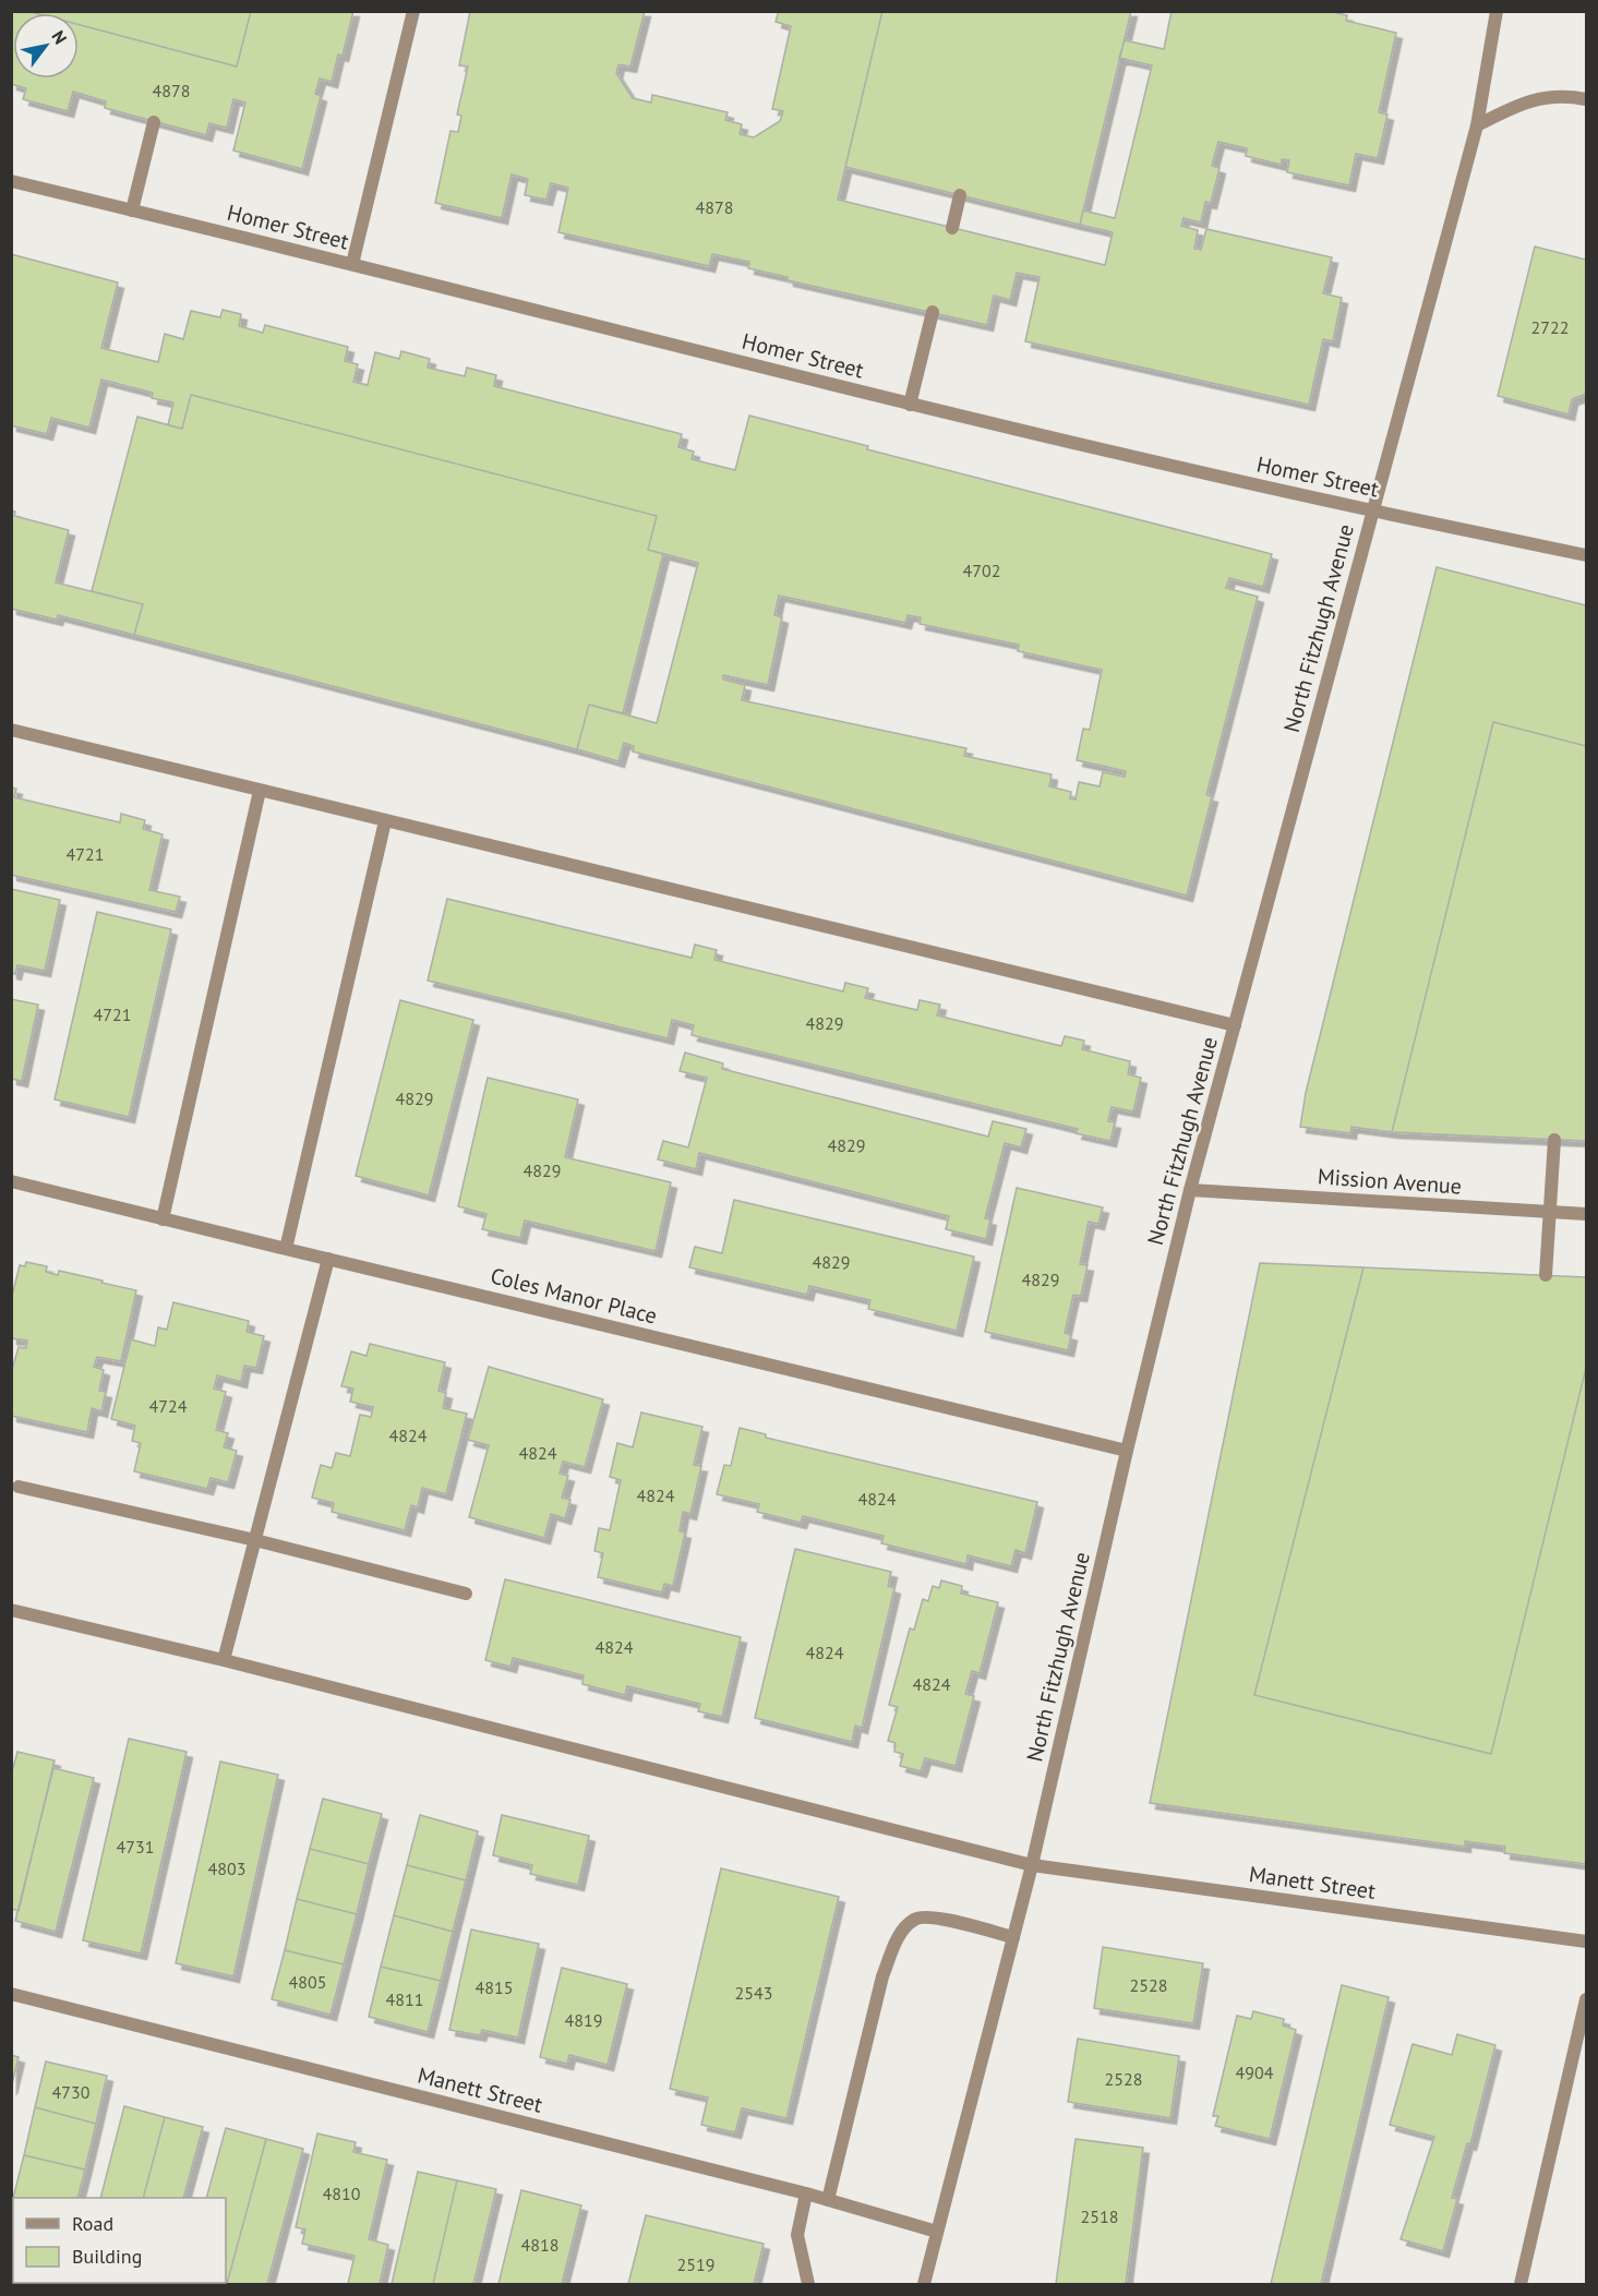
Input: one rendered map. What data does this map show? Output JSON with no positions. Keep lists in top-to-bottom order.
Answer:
{
  "streets": {
    "street": [
      "Homer Street",
      "North Fitzhugh Avenue",
      "Mission Avenue",
      "Coles Manor Place",
      "Manett Street"
    ]
  },
  "crossings": [
    ["Homer Street", "North Fitzhugh Avenue"],
    ["North Fitzhugh Avenue", "Mission Avenue"],
    ["North Fitzhugh Avenue", "Coles Manor Place"],
    ["North Fitzhugh Avenue", "Manett Street"]
  ],
  "house_numbers": [
    "4878",
    "4878",
    "2722",
    "4702",
    "4721",
    "4721",
    "4829",
    "4829",
    "4829",
    "4829",
    "4829",
    "4829",
    "4724",
    "4824",
    "4824",
    "4824",
    "4824",
    "4824",
    "4824",
    "4824",
    "4731",
    "4803",
    "4805",
    "2528",
    "4815",
    "2543",
    "4811",
    "4819",
    "4904",
    "2528",
    "4730",
    "4810",
    "2518",
    "4818",
    "2519"
  ],
  "legend": ["Road", "Building"],
  "north": "top right"
}
